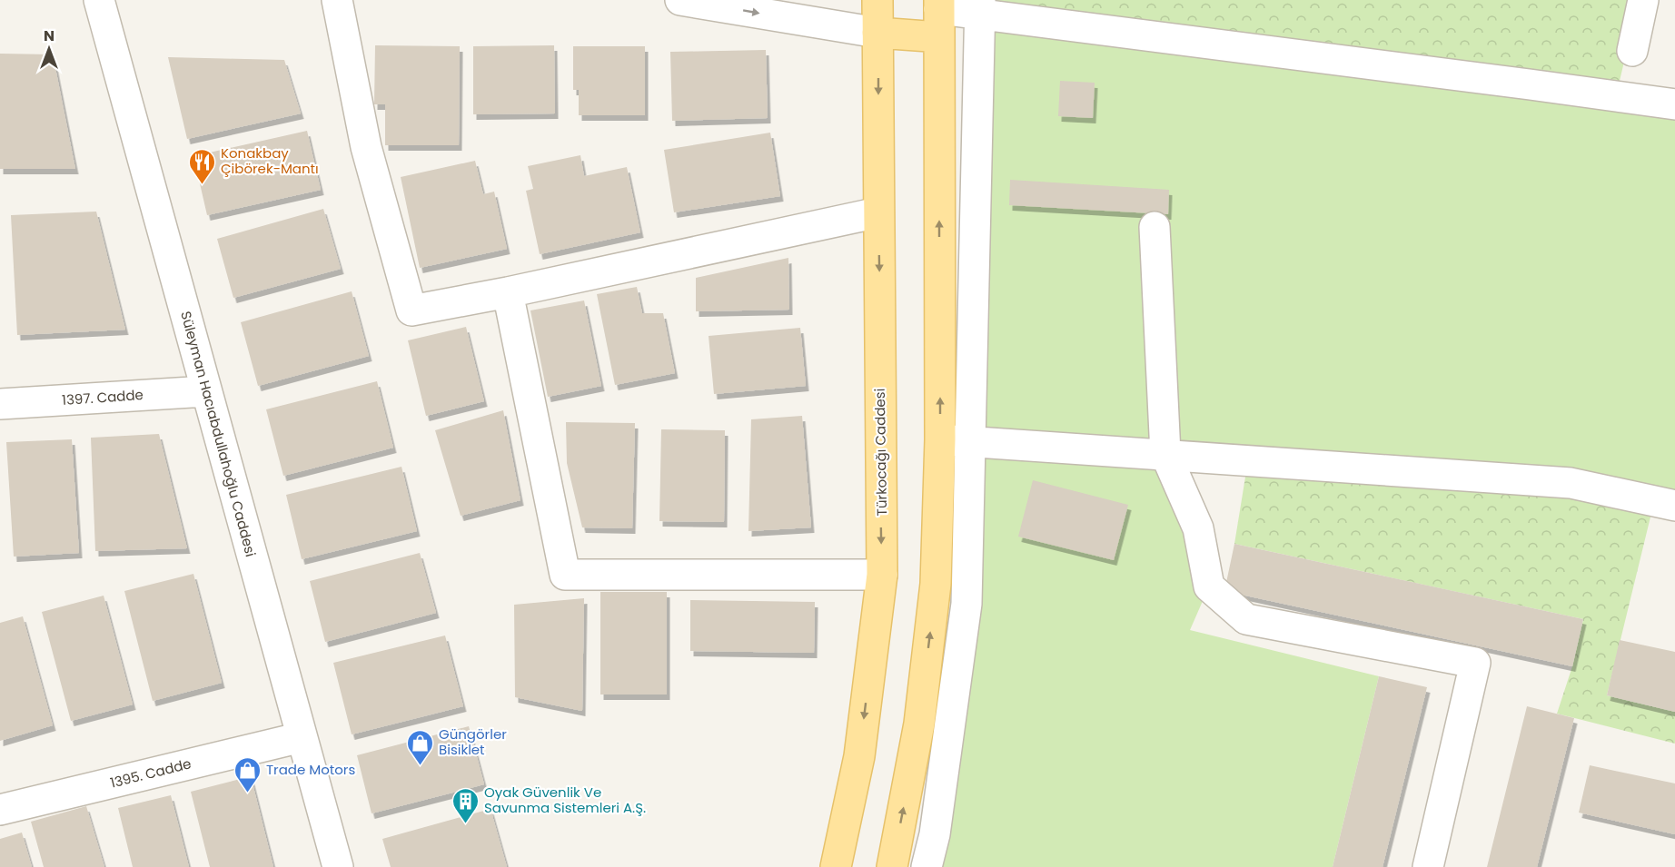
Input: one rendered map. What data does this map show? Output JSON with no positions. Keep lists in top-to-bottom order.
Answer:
{
  "streets": {
    "main road": ["Türkocağı Caddesi"],
    "street": ["1397. Cadde", "Süleyman Hacıabdullahoğlu Caddesi", "1395. Cadde"]
  },
  "crossings": [
    ["1397. Cadde", "Süleyman Hacıabdullahoğlu Caddesi"],
    ["Süleyman Hacıabdullahoğlu Caddesi", "1395. Cadde"]
  ],
  "places": {
    "restaurant": ["Konakbay Çibörek-Mantı"],
    "shop": ["Güngörler Bisiklet", "Trade Motors"],
    "building": ["Oyak Güvenlik Ve Savunma Sistemleri A.Ş."]
  },
  "north": "top"
}
